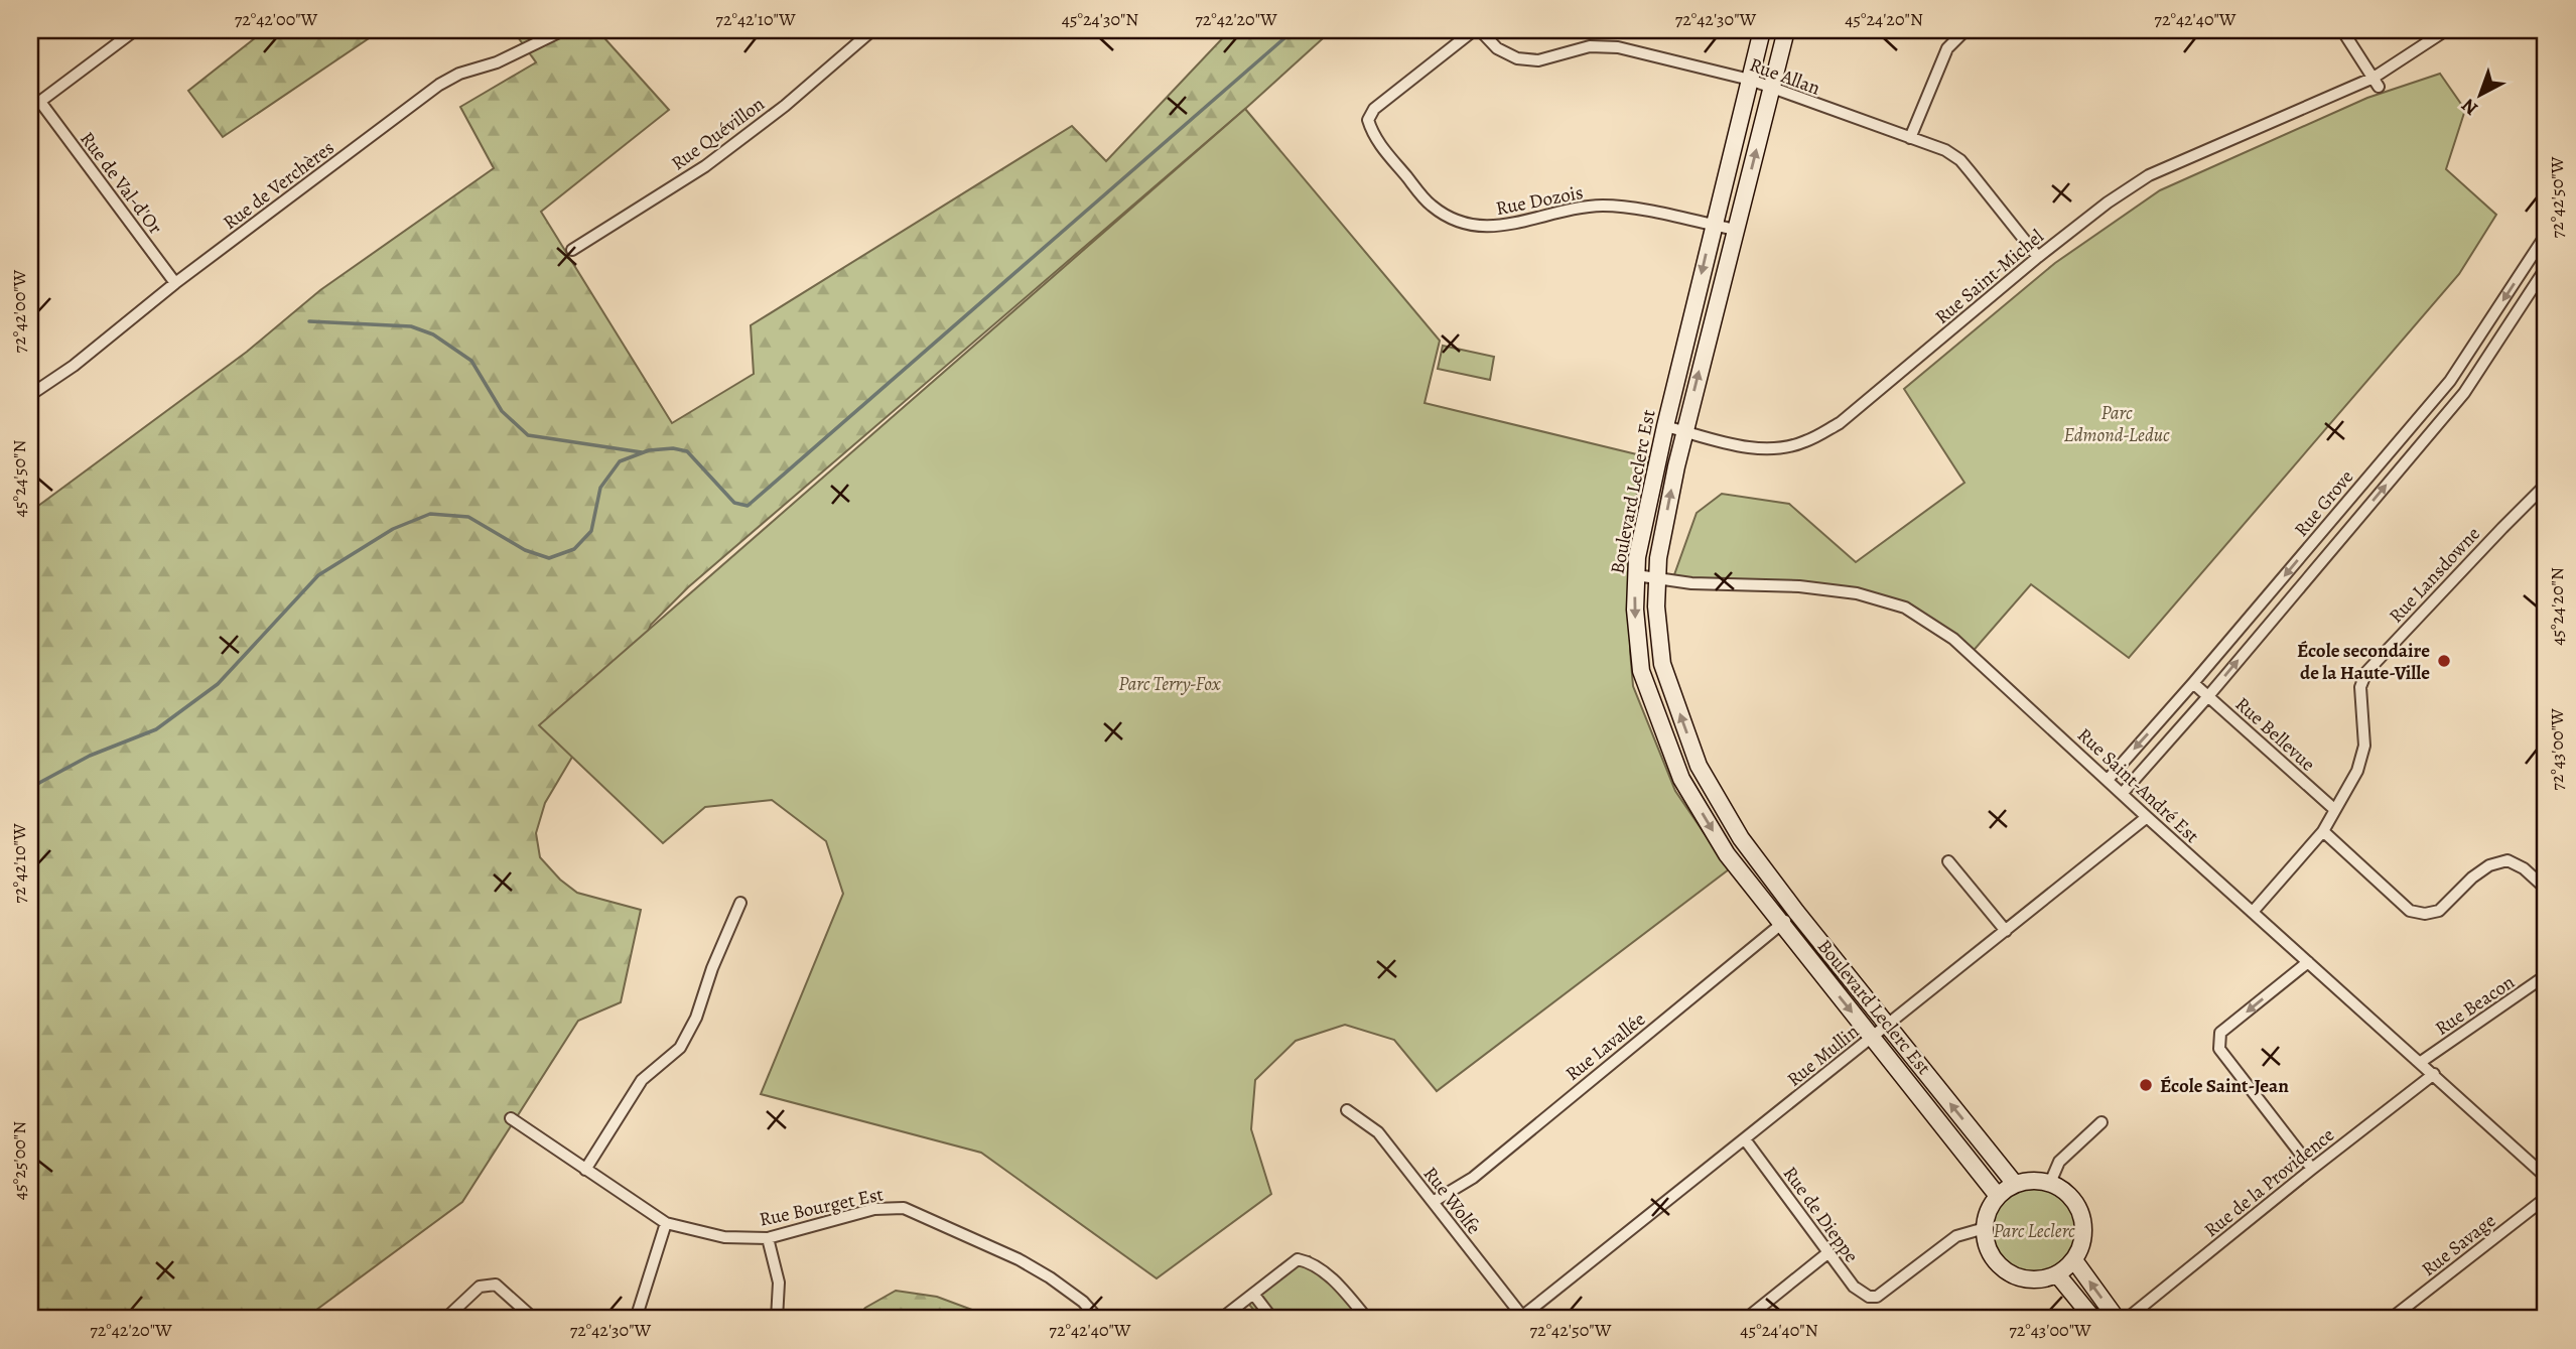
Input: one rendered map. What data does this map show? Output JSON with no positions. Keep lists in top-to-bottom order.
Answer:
{
  "streets": {
    "street": [
      "Rue Allan",
      "Rue Quévillon",
      "Rue de Val-d'Or",
      "Rue de Verchères",
      "Rue Dozois",
      "Rue Saint-Michel",
      "Boulevard Leclerc Est",
      "Rue Grove",
      "Rue Lansdowne",
      "Rue Bellevue",
      "Rue Saint-André Est",
      "Rue Beacon",
      "Rue Lavallée",
      "Rue Mullin",
      "Rue de la Providence",
      "Rue Wolfe",
      "Rue Bourget Est",
      "Rue de Dieppe",
      "Rue Savage"
    ]
  },
  "crossings": [
    ["Rue Allan", "Rue Saint-Michel"],
    ["Rue Allan", "Boulevard Leclerc Est"],
    ["Rue de Val-d'Or", "Rue de Verchères"],
    ["Rue Dozois", "Boulevard Leclerc Est"],
    ["Rue Saint-Michel", "Boulevard Leclerc Est"],
    ["Boulevard Leclerc Est", "Rue Saint-André Est"],
    ["Boulevard Leclerc Est", "Rue Lavallée"],
    ["Boulevard Leclerc Est", "Rue Mullin"],
    ["Boulevard Leclerc Est", "Rue de Dieppe"],
    ["Rue Grove", "Rue Bellevue"],
    ["Rue Grove", "Rue Saint-André Est"],
    ["Rue Lansdowne", "Rue Bellevue"],
    ["Rue Lansdowne", "Rue Saint-André Est"],
    ["Rue Saint-André Est", "Rue Beacon"],
    ["Rue Saint-André Est", "Rue Mullin"],
    ["Rue Saint-André Est", "Rue de la Providence"],
    ["Rue Lavallée", "Rue Wolfe"],
    ["Rue Mullin", "Rue Wolfe"],
    ["Rue Mullin", "Rue de Dieppe"]
  ],
  "parks": ["Parc Edmond-Leduc", "Parc Terry-Fox", "Parc Leclerc"],
  "places": ["École secondaire de la Haute-Ville", "École Saint-Jean"],
  "north": "bottom left",
  "coordinates": [
    "72°42'00\"W",
    "72°42'10\"W",
    "45°24'30\"N",
    "72°42'20\"W",
    "72°42'30\"W",
    "45°24'20\"N",
    "72°42'40\"W",
    "72°42'50\"W",
    "45°24'50\"N",
    "72°43'00\"W",
    "45°25'00\"N",
    "45°24'40\"N"
  ]
}
